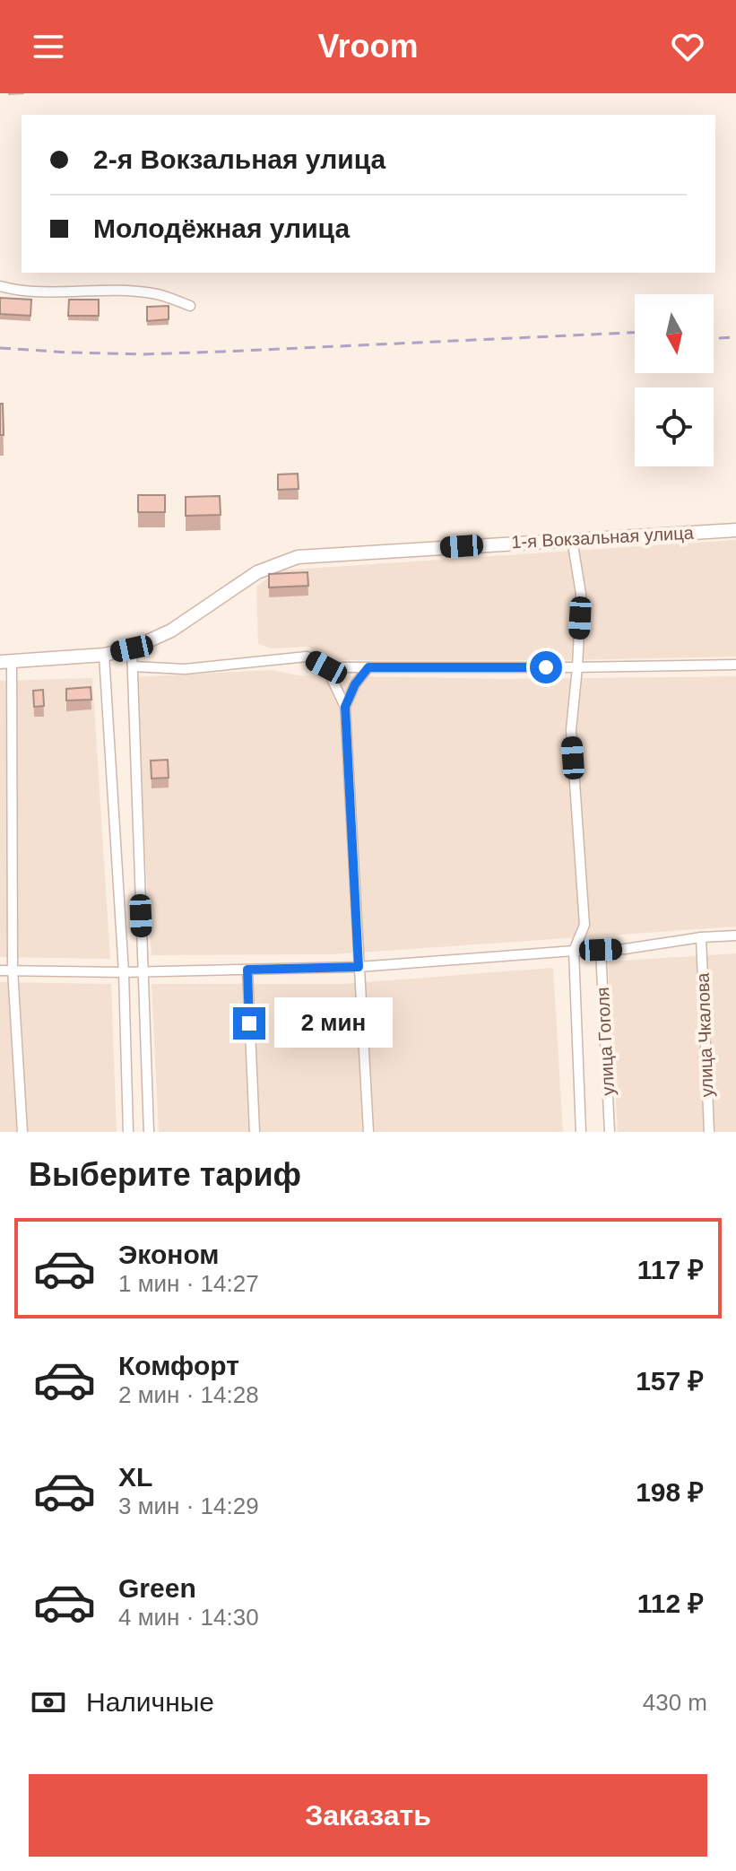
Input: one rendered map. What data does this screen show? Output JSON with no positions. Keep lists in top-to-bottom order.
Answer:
{
  "streets": {
    "main road": ["1-я Вокзальная улица"],
    "street": ["улица Чкалова", "улица Гоголя"]
  },
  "north": "bottom",
  "page": {
    "header": "Vroom",
    "banner": ["2-я Вокзальная улица", "Молодёжная улица"],
    "bubble": "2 мин",
    "heading": "Выберите тариф",
    "list": [
      {
        "name": "Эконом",
        "note": "1 мин · 14:27",
        "value": "117 ₽"
      },
      {
        "name": "Комфорт",
        "note": "2 мин · 14:28",
        "value": "157 ₽"
      },
      {
        "name": "XL",
        "note": "3 мин · 14:29",
        "value": "198 ₽"
      },
      {
        "name": "Green",
        "note": "4 мин · 14:30",
        "value": "112 ₽"
      }
    ],
    "pay": ["Наличные", "430 m"],
    "buttons": "Заказать"
  }
}
